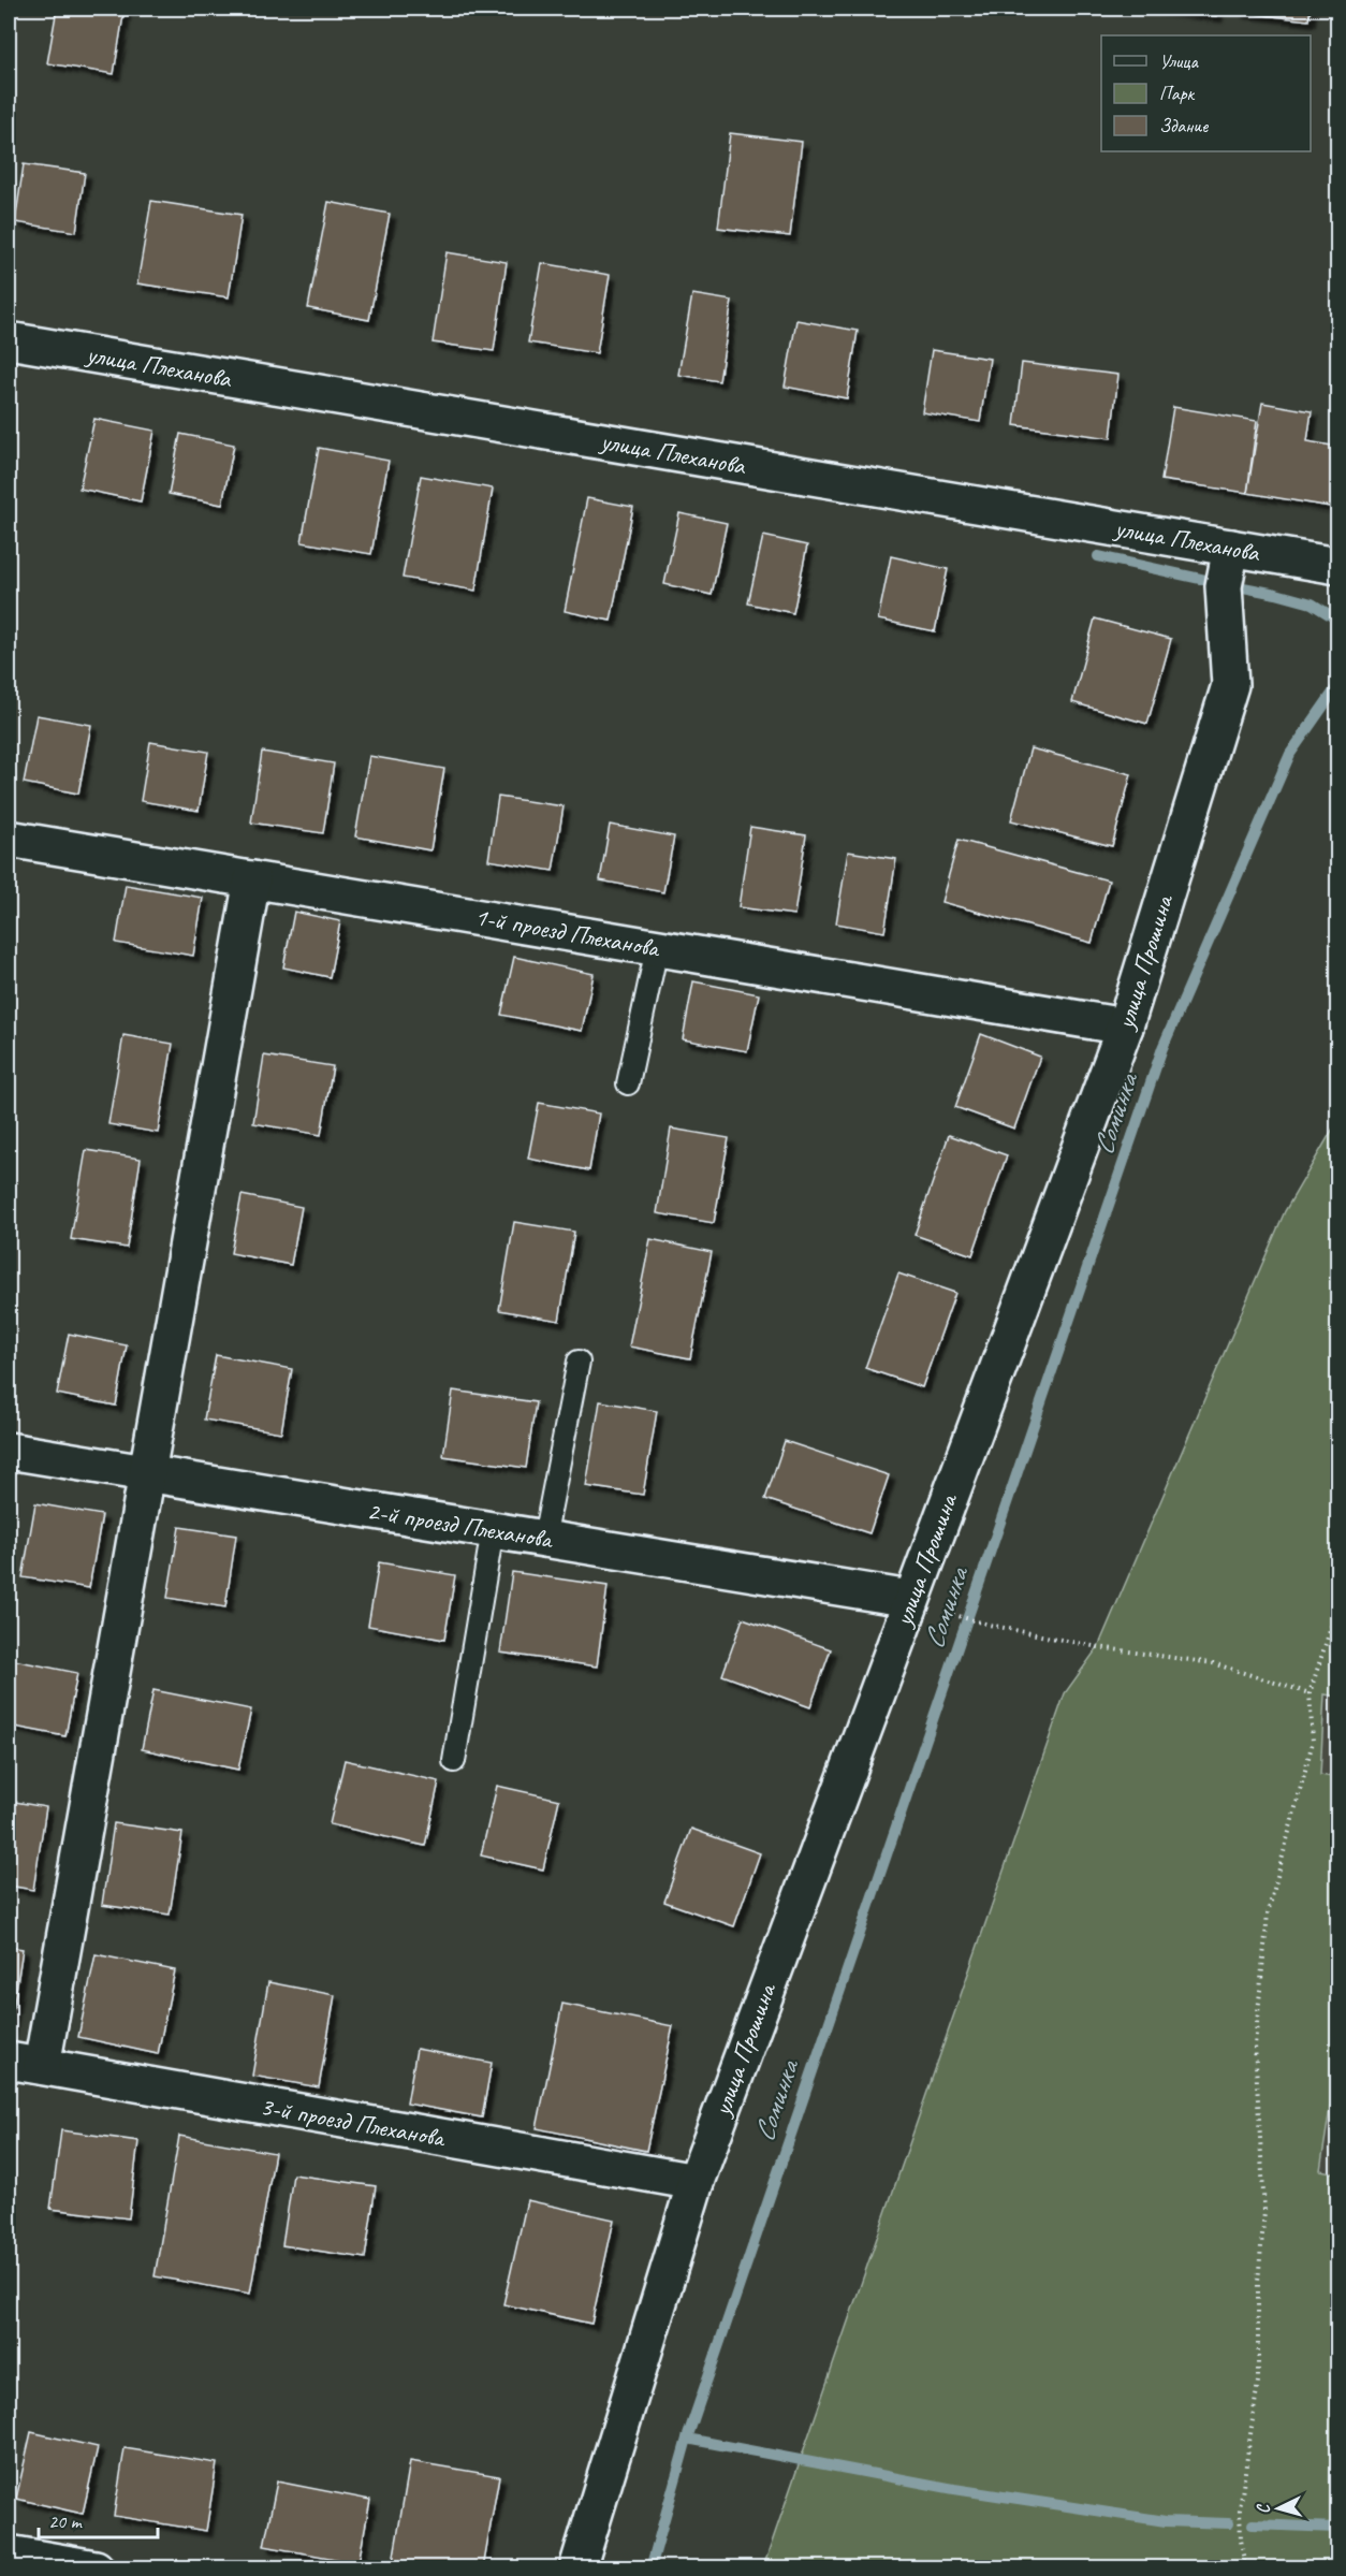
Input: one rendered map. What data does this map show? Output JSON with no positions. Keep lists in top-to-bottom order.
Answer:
{
  "streets": {
    "street": [
      "улица Плеханова",
      "1-й проезд Плеханова",
      "улица Прошина",
      "2-й проезд Плеханова",
      "3-й проезд Плеханова"
    ]
  },
  "crossings": [
    ["улица Плеханова", "улица Прошина"],
    ["1-й проезд Плеханова", "улица Прошина"],
    ["улица Прошина", "2-й проезд Плеханова"],
    ["улица Прошина", "3-й проезд Плеханова"]
  ],
  "water": ["Соминка"],
  "legend": ["Улица", "Парк", "Здание"],
  "scale_bar": "20 m",
  "north": "left"
}
